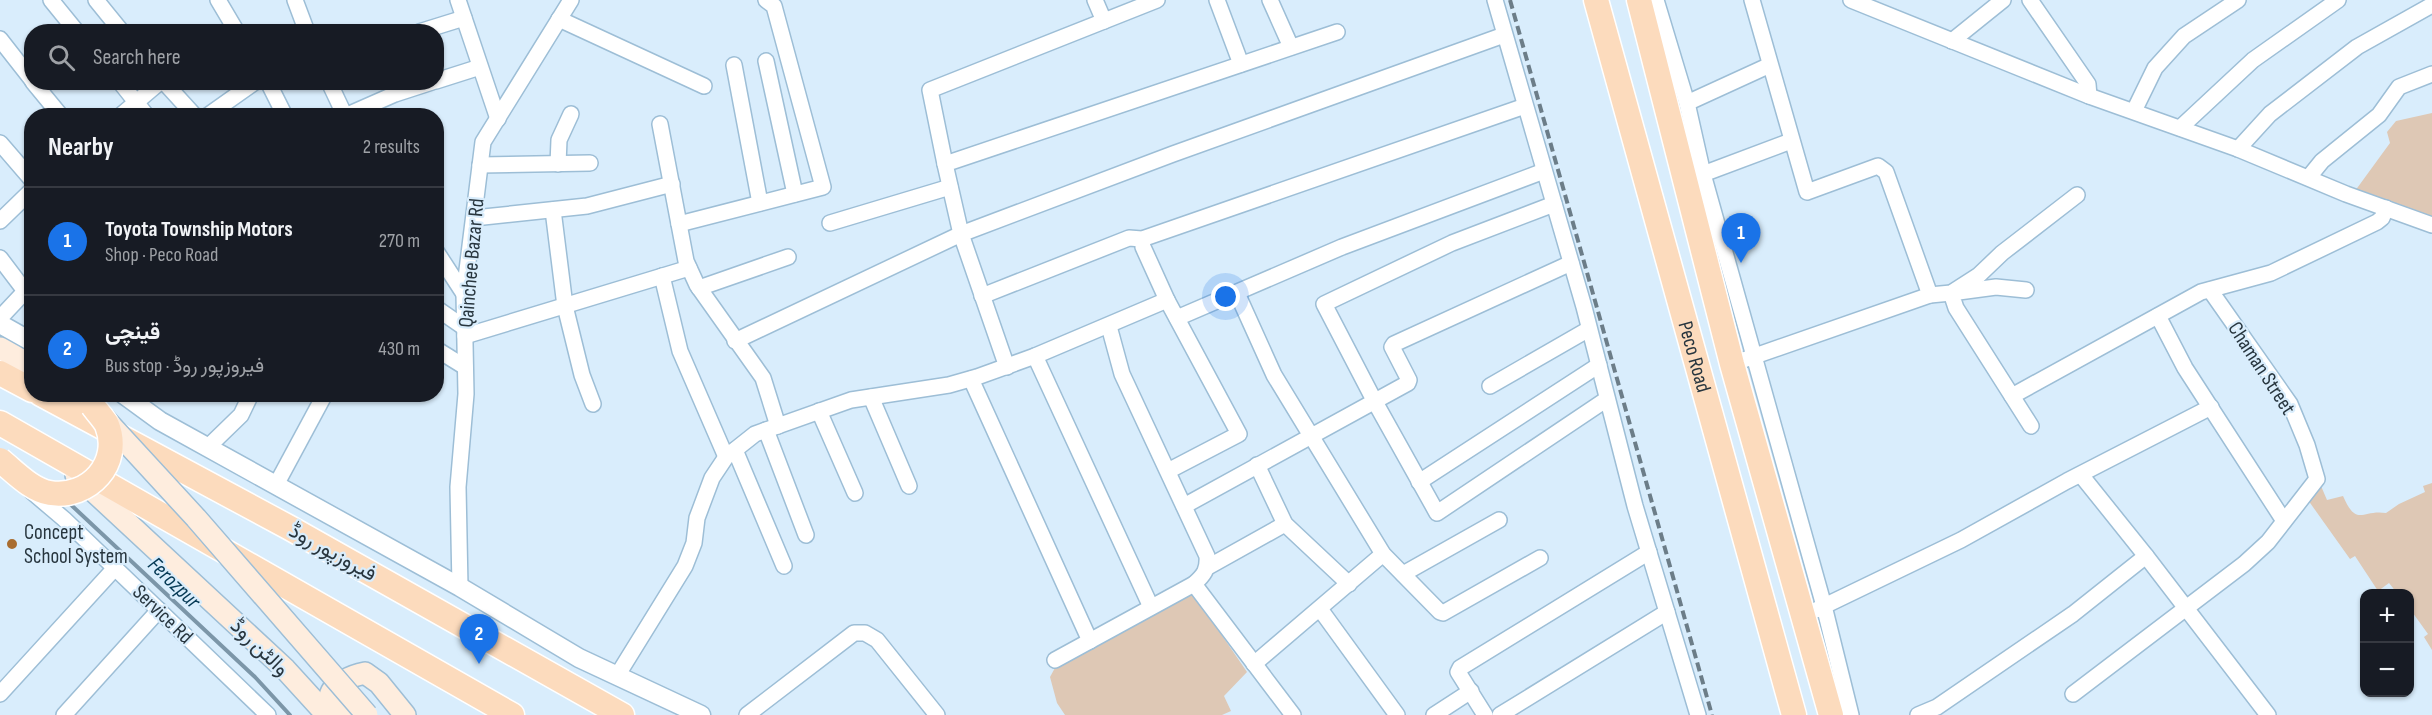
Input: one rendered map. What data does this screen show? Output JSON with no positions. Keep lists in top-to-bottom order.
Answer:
{
  "streets": {
    "main road": ["Peco Road", "فیروزپور روڈ", "والٹن روڈ"],
    "street": ["Qainchee Bazar Rd", "Chaman Street", "Service Rd"]
  },
  "water": ["Ferozpur"],
  "places": ["Concept School System"],
  "page": {
    "search": "Search here",
    "heading": ["Nearby", "2 results"],
    "list": [
      {
        "mark": "1",
        "name": "Toyota Township Motors",
        "note": "Shop · Peco Road",
        "value": "270 m"
      },
      {
        "mark": "2",
        "name": "قینچی",
        "note": "Bus stop · فیروزپور روڈ",
        "value": "430 m"
      }
    ],
    "pins": ["1", "2"],
    "map_buttons": ["+", "−"]
  }
}
